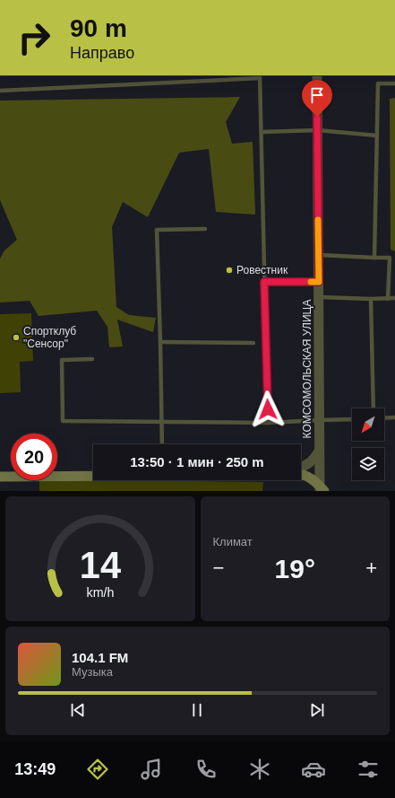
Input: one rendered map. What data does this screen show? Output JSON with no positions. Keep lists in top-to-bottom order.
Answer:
{
  "streets": {
    "street": ["КОМСОМОЛЬСКАЯ УЛИЦА"]
  },
  "places": ["Ровестник", "Спортклуб \"Сенсор\""],
  "north": "bottom left",
  "page": {
    "turn": ["90 m", "Направо"],
    "limit": "20",
    "trip": "13:50 · 1 мин · 250 m",
    "tile": "Климат",
    "heat": ["−", "19°", "+"],
    "song": ["104.1 FM", "Музыка"],
    "tabs": "13:49",
    "gauge": ["14", "km/h"]
  }
}
